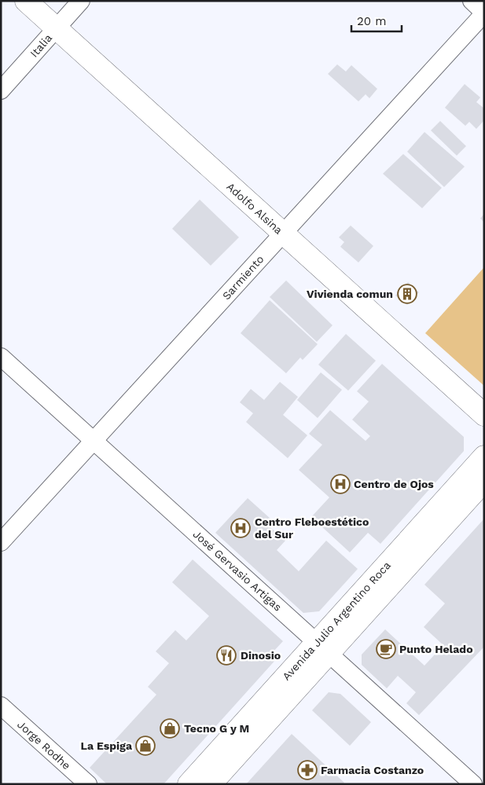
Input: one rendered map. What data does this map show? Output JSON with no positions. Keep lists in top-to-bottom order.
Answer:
{
  "streets": {
    "main road": ["Adolfo Alsina", "Avenida Julio Argentino Roca"],
    "street": [
      "Italia",
      "Sarmiento",
      "José Gervasio Artigas",
      "Jorge Rodhe"
    ]
  },
  "crossings": [
    ["Italia", "Adolfo Alsina"],
    ["Adolfo Alsina", "Sarmiento"],
    ["Sarmiento", "José Gervasio Artigas"],
    ["José Gervasio Artigas", "Avenida Julio Argentino Roca"]
  ],
  "places": {
    "building": ["Vivienda comun"],
    "hospital": ["Centro de Ojos", "Centro Fleboestético del Sur"],
    "cafe": ["Punto Helado"],
    "restaurant": ["Dinosio"],
    "shop": ["Tecno G y M", "La Espiga"],
    "pharmacy": ["Farmacia Costanzo"]
  },
  "scale_bar": "20 m"
}
